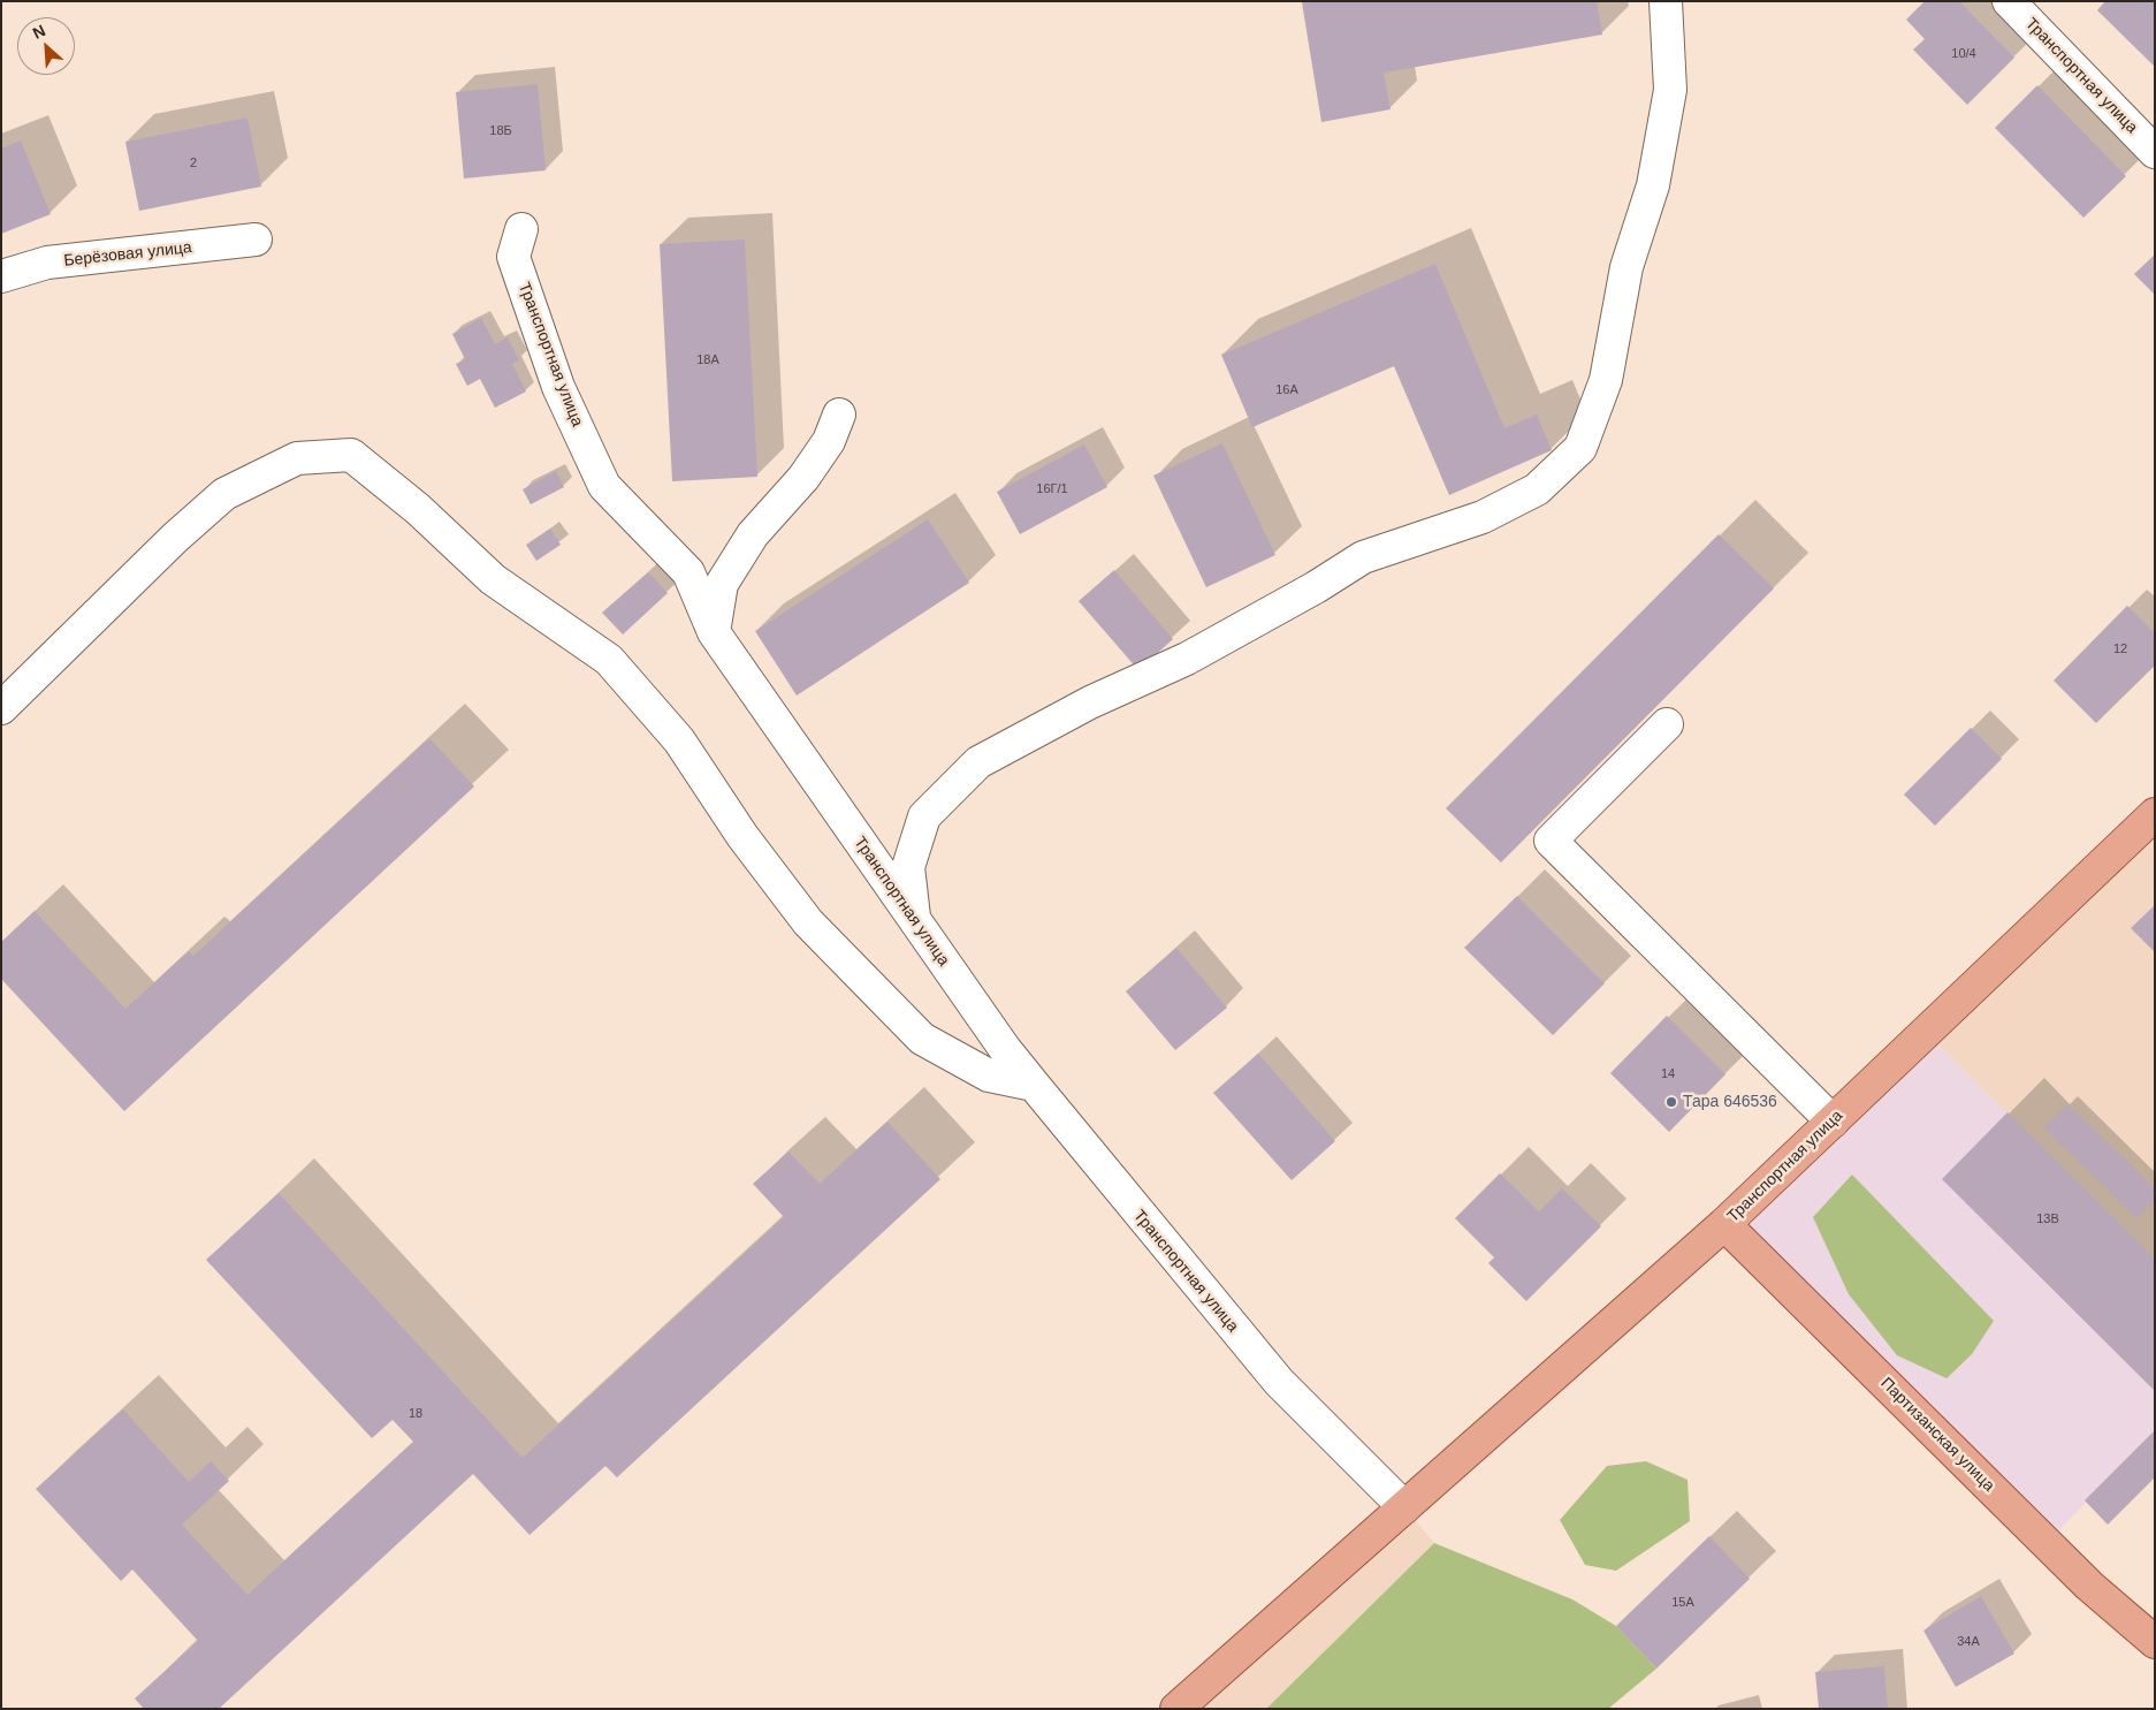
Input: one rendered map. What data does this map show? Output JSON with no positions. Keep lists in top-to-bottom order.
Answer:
{
  "streets": {
    "main road": ["Транспортная улица", "Партизанская улица"],
    "street": ["Берёзовая улица"]
  },
  "crossings": [
    ["Транспортная улица", "Партизанская улица"]
  ],
  "places": ["Тара 646536"],
  "house_numbers": [
    "10/4",
    "18Б",
    "2",
    "18А",
    "16А",
    "16Г/1",
    "12",
    "14",
    "13В",
    "18",
    "15А",
    "34А"
  ],
  "north": "top left"
}
